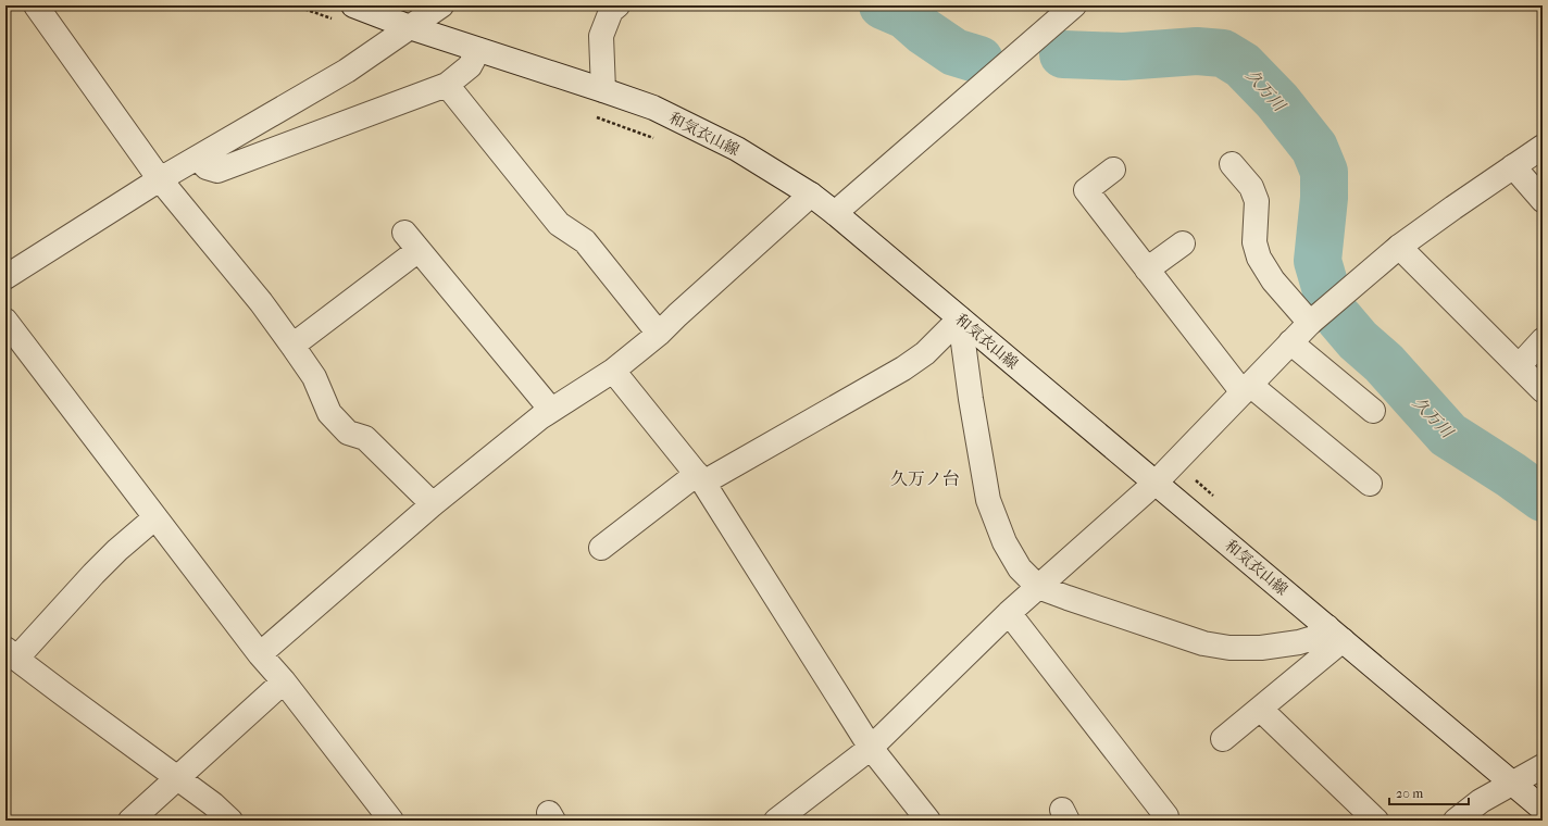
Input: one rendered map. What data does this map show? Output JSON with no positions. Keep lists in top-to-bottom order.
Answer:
{
  "streets": {
    "street": ["和気衣山線"]
  },
  "districts": ["久万ノ台"],
  "water": ["久万川"],
  "scale_bar": "20 m"
}
